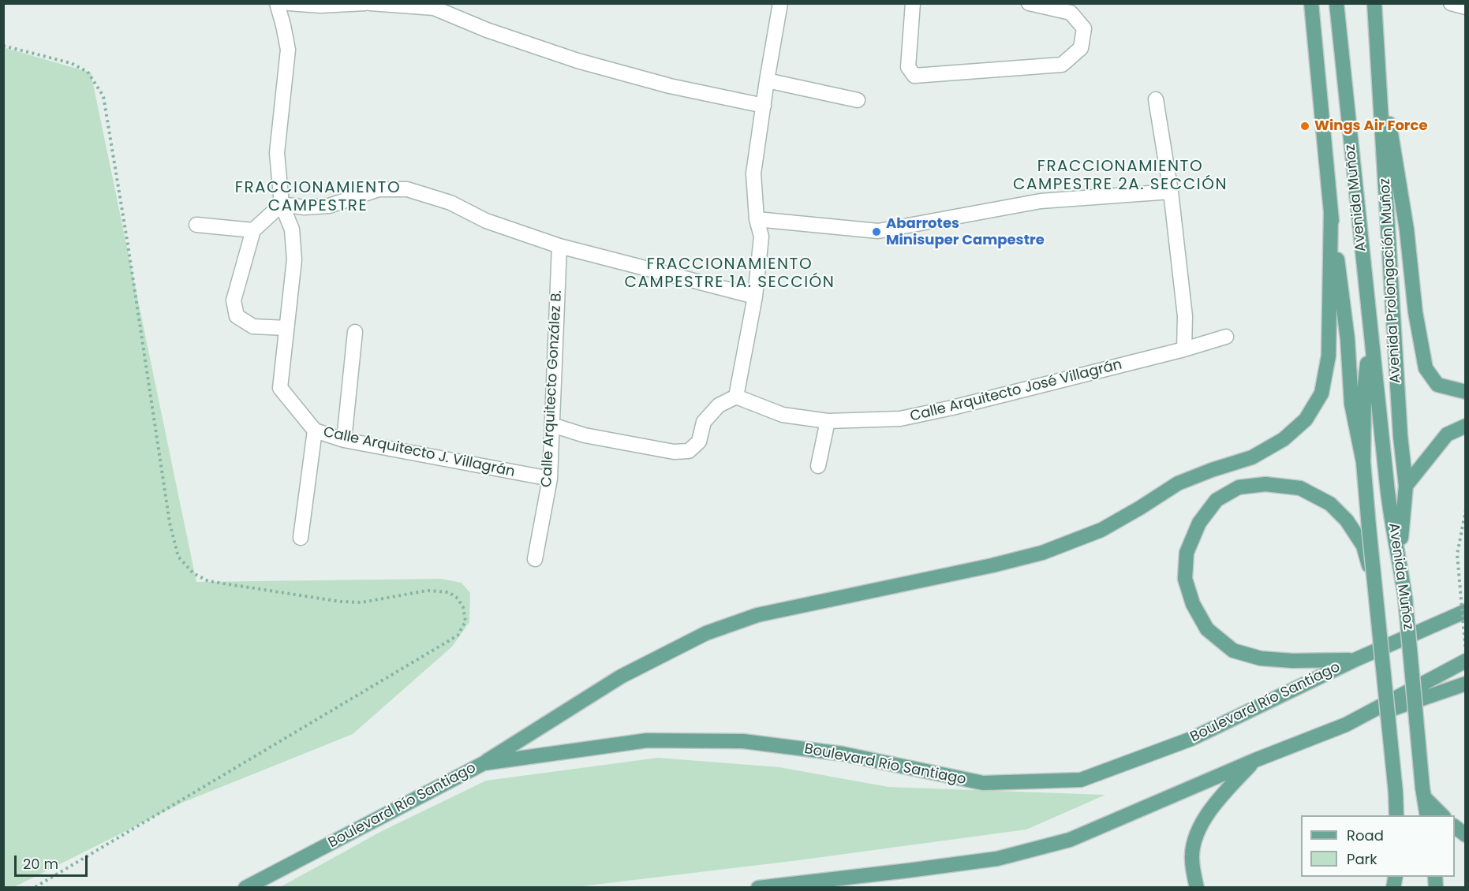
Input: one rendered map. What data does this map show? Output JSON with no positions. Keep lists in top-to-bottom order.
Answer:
{
  "streets": {
    "main road": ["Avenida Muñoz", "Avenida Prolongación Muñoz", "Boulevard Río Santiago"],
    "street": ["Calle Arquitecto González B.", "Calle Arquitecto José Villagrán", "Calle Arquitecto J. Villagrán"]
  },
  "crossings": [
    ["Avenida Muñoz", "Avenida Prolongación Muñoz"],
    ["Calle Arquitecto González B.", "Calle Arquitecto J. Villagrán"]
  ],
  "districts": ["FRACCIONAMIENTO CAMPESTRE 2A. SECCIÓN", "FRACCIONAMIENTO CAMPESTRE", "FRACCIONAMIENTO CAMPESTRE 1A. SECCIÓN"],
  "places": ["Wings Air Force", "Abarrotes Minisuper Campestre"],
  "legend": ["Road", "Park"],
  "scale_bar": "20 m"
}
